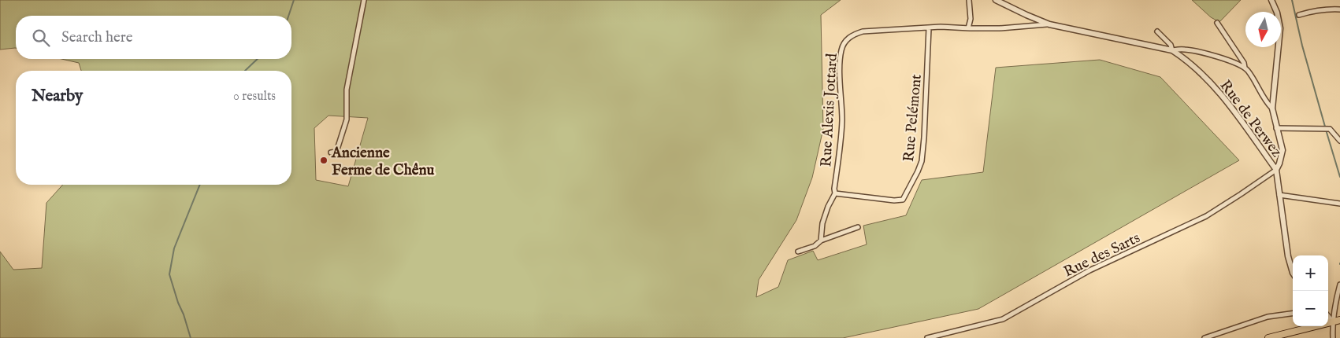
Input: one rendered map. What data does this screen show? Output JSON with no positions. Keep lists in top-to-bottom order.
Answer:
{
  "streets": {
    "street": [
      "Rue Alexis Jottard",
      "Rue Pelémont",
      "Rue de Perwez",
      "Rue des Sarts"
    ]
  },
  "crossings": [
    ["Rue Alexis Jottard", "Rue Pelémont"],
    ["Rue de Perwez", "Rue des Sarts"]
  ],
  "places": ["Ancienne Ferme de Chênu"],
  "north": "bottom",
  "page": {
    "search": "Search here",
    "heading": ["Nearby", "0 results"],
    "map_buttons": ["+", "−"]
  }
}
